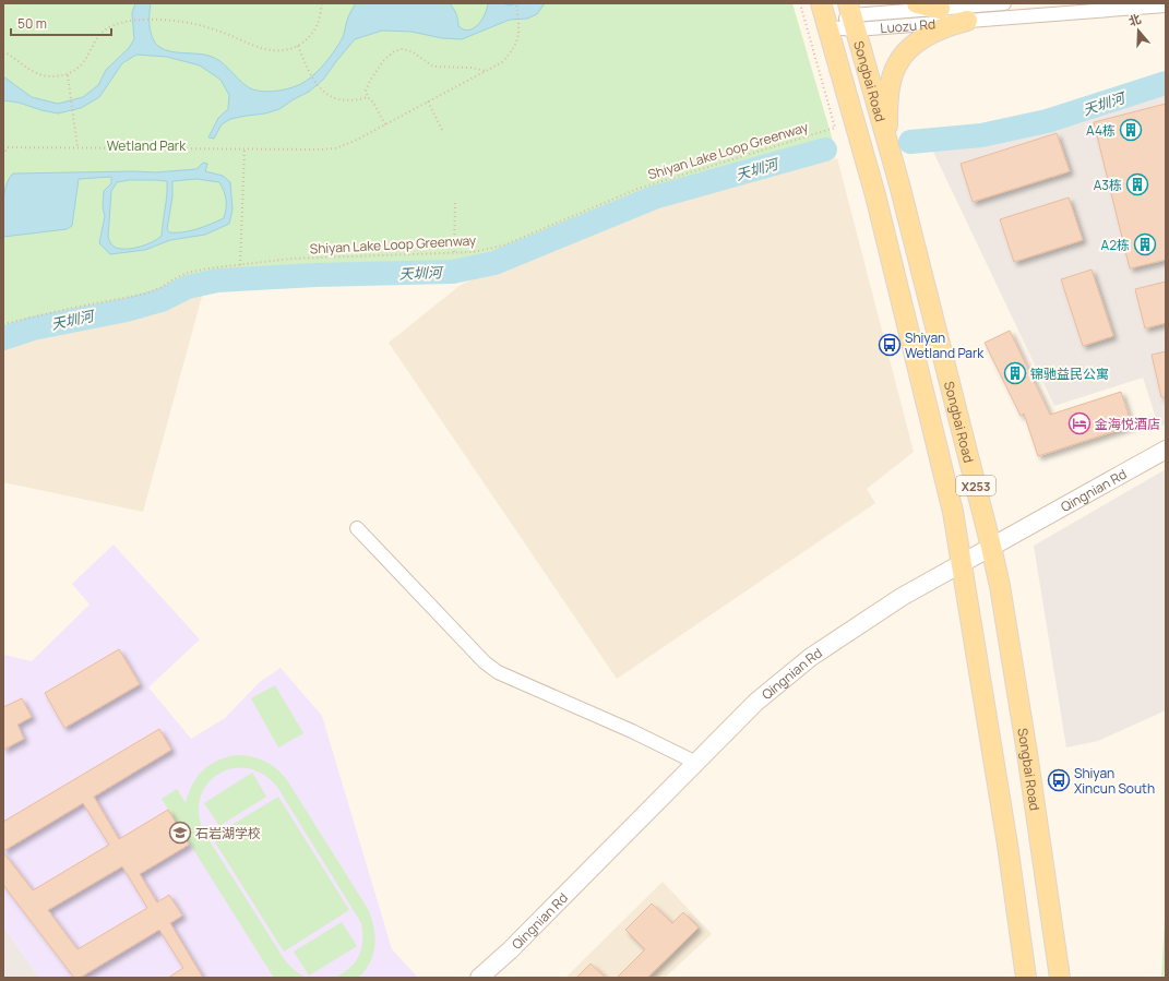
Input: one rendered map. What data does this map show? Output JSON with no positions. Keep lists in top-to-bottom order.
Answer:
{
  "streets": {
    "main road": ["Songbai Road", "X253"],
    "street": ["Luozu Rd", "Qingnian Rd"],
    "path": ["Shiyan Lake Loop Greenway"]
  },
  "crossings": [
    ["Luozu Rd", "Songbai Road"],
    ["Songbai Road", "Qingnian Rd"]
  ],
  "water": ["天圳河"],
  "parks": ["Wetland Park"],
  "places": {
    "building": [
      "A4栋",
      "A3栋",
      "A2栋",
      "锦驰益民公寓"
    ],
    "bus stop": ["Shiyan Wetland Park", "Shiyan Xincun South"],
    "hotel": ["金海悦酒店"],
    "school or university": ["石岩湖学校"]
  },
  "scale_bar": "50 m",
  "north": "top"
}
